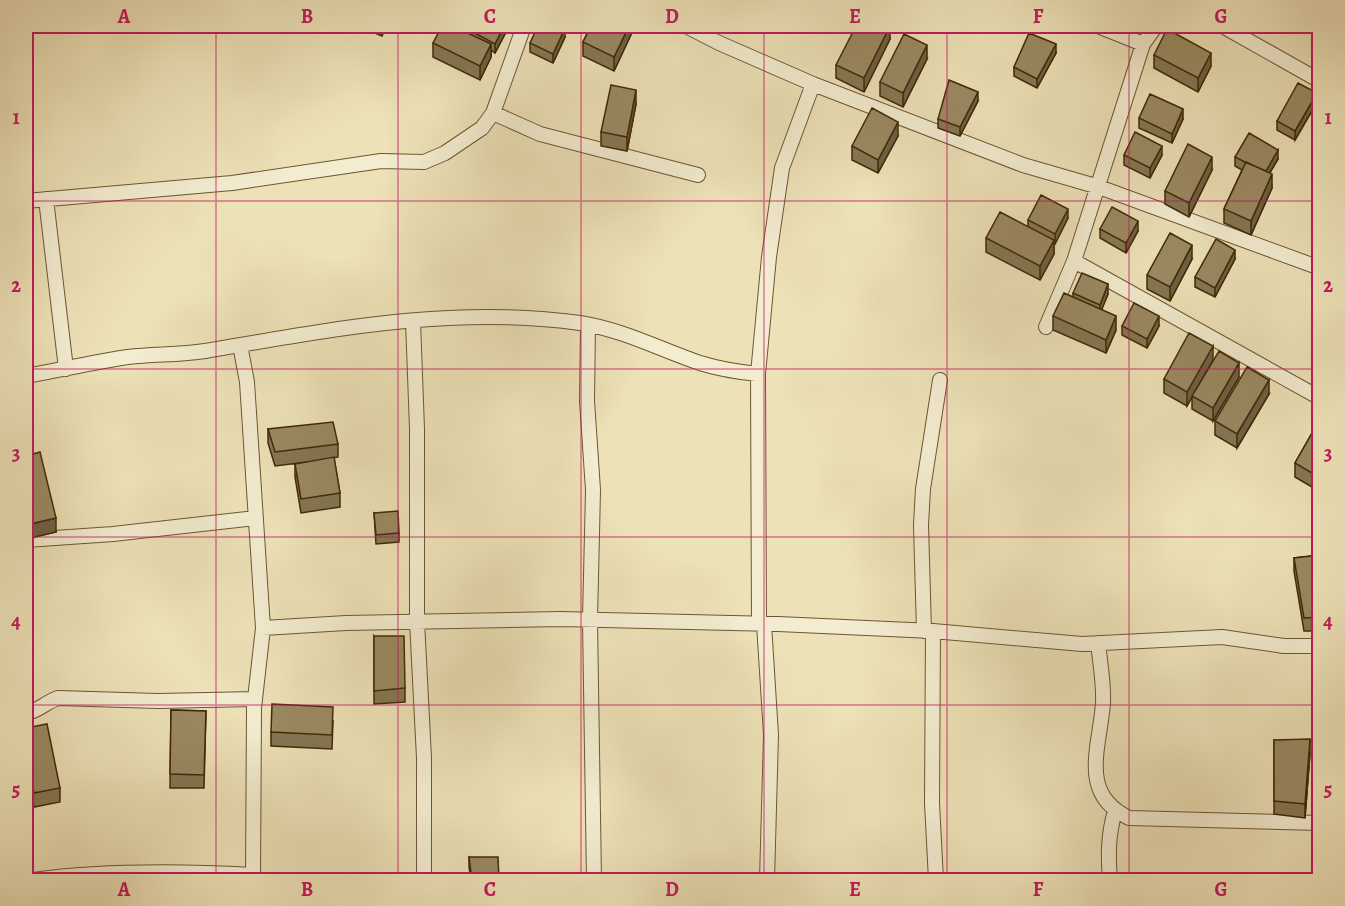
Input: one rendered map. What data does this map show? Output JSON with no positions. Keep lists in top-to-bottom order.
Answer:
{
  "grid": {
    "columns": [
      "A",
      "B",
      "C",
      "D",
      "E",
      "F",
      "G"
    ],
    "rows": [
      "1",
      "2",
      "3",
      "4",
      "5"
    ]
  }
}
